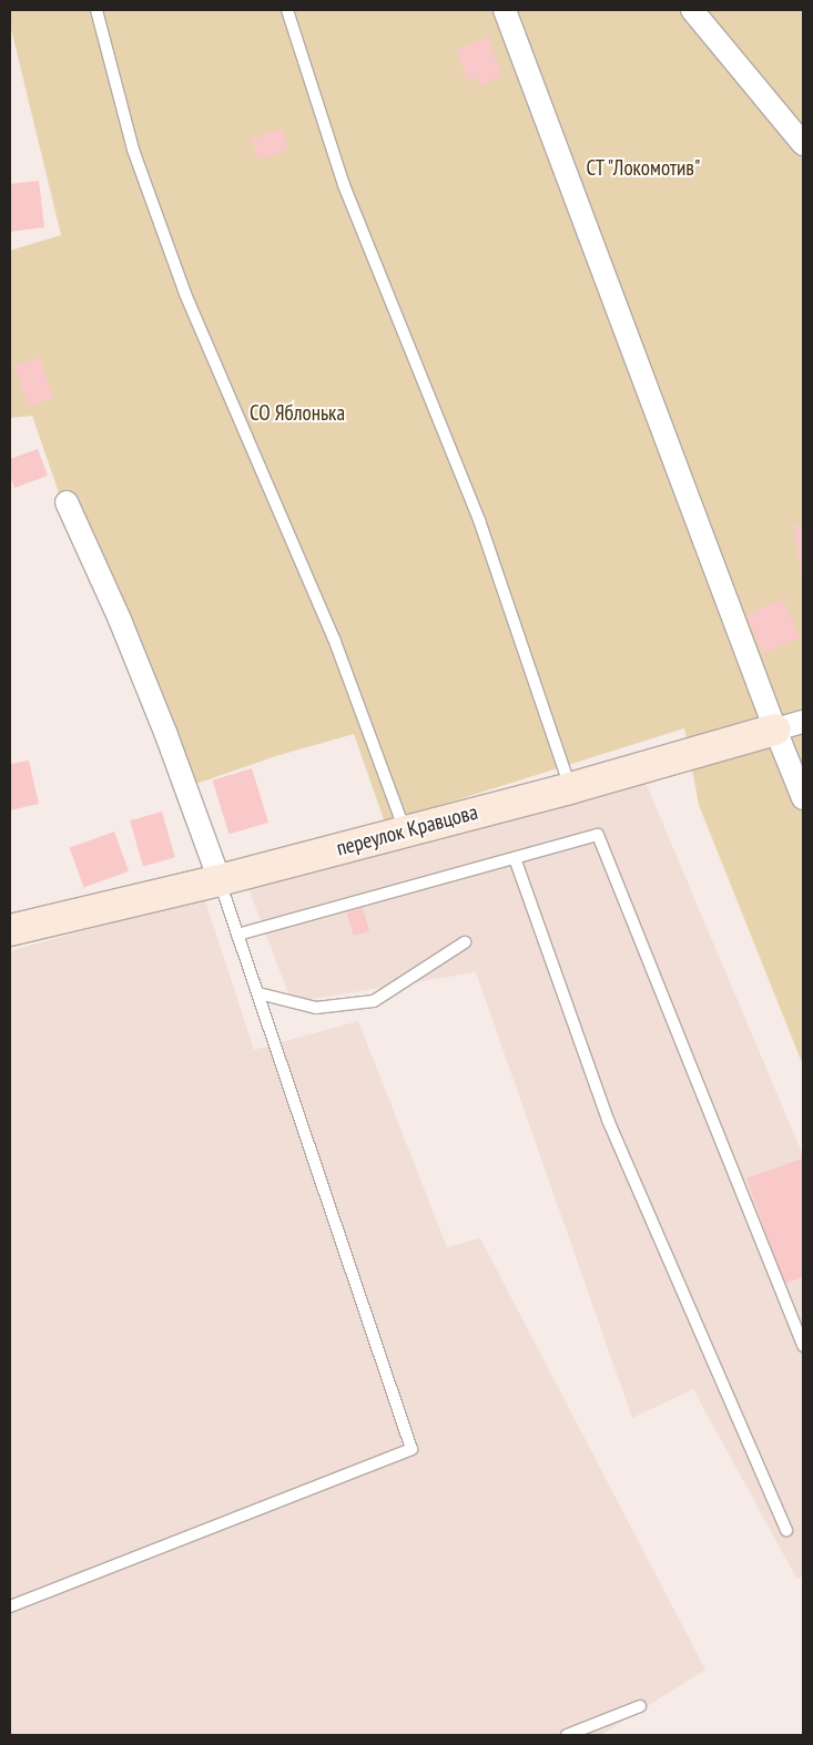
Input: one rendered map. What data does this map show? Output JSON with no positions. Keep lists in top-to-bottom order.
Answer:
{
  "streets": {
    "street": ["переулок Кравцова"]
  },
  "parks": ["СТ \"Локомотив\"", "СО Яблонька"]
}
